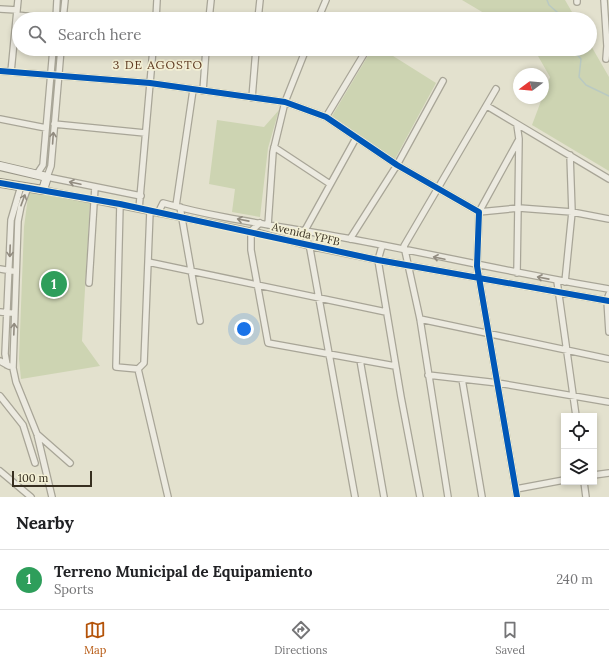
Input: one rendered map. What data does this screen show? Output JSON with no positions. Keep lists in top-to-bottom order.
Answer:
{
  "streets": {
    "street": ["Avenida YPFB"]
  },
  "districts": ["3 DE AGOSTO"],
  "scale_bar": "100 m",
  "north": "left",
  "page": {
    "search": "Search here",
    "pins": "1",
    "scale": "100 m",
    "heading": "Nearby",
    "list": [
      {
        "mark": "1",
        "name": "Terreno Municipal de Equipamiento",
        "note": "Sports",
        "value": "240 m"
      }
    ],
    "nav": ["Map", "Directions", "Saved"]
  }
}
